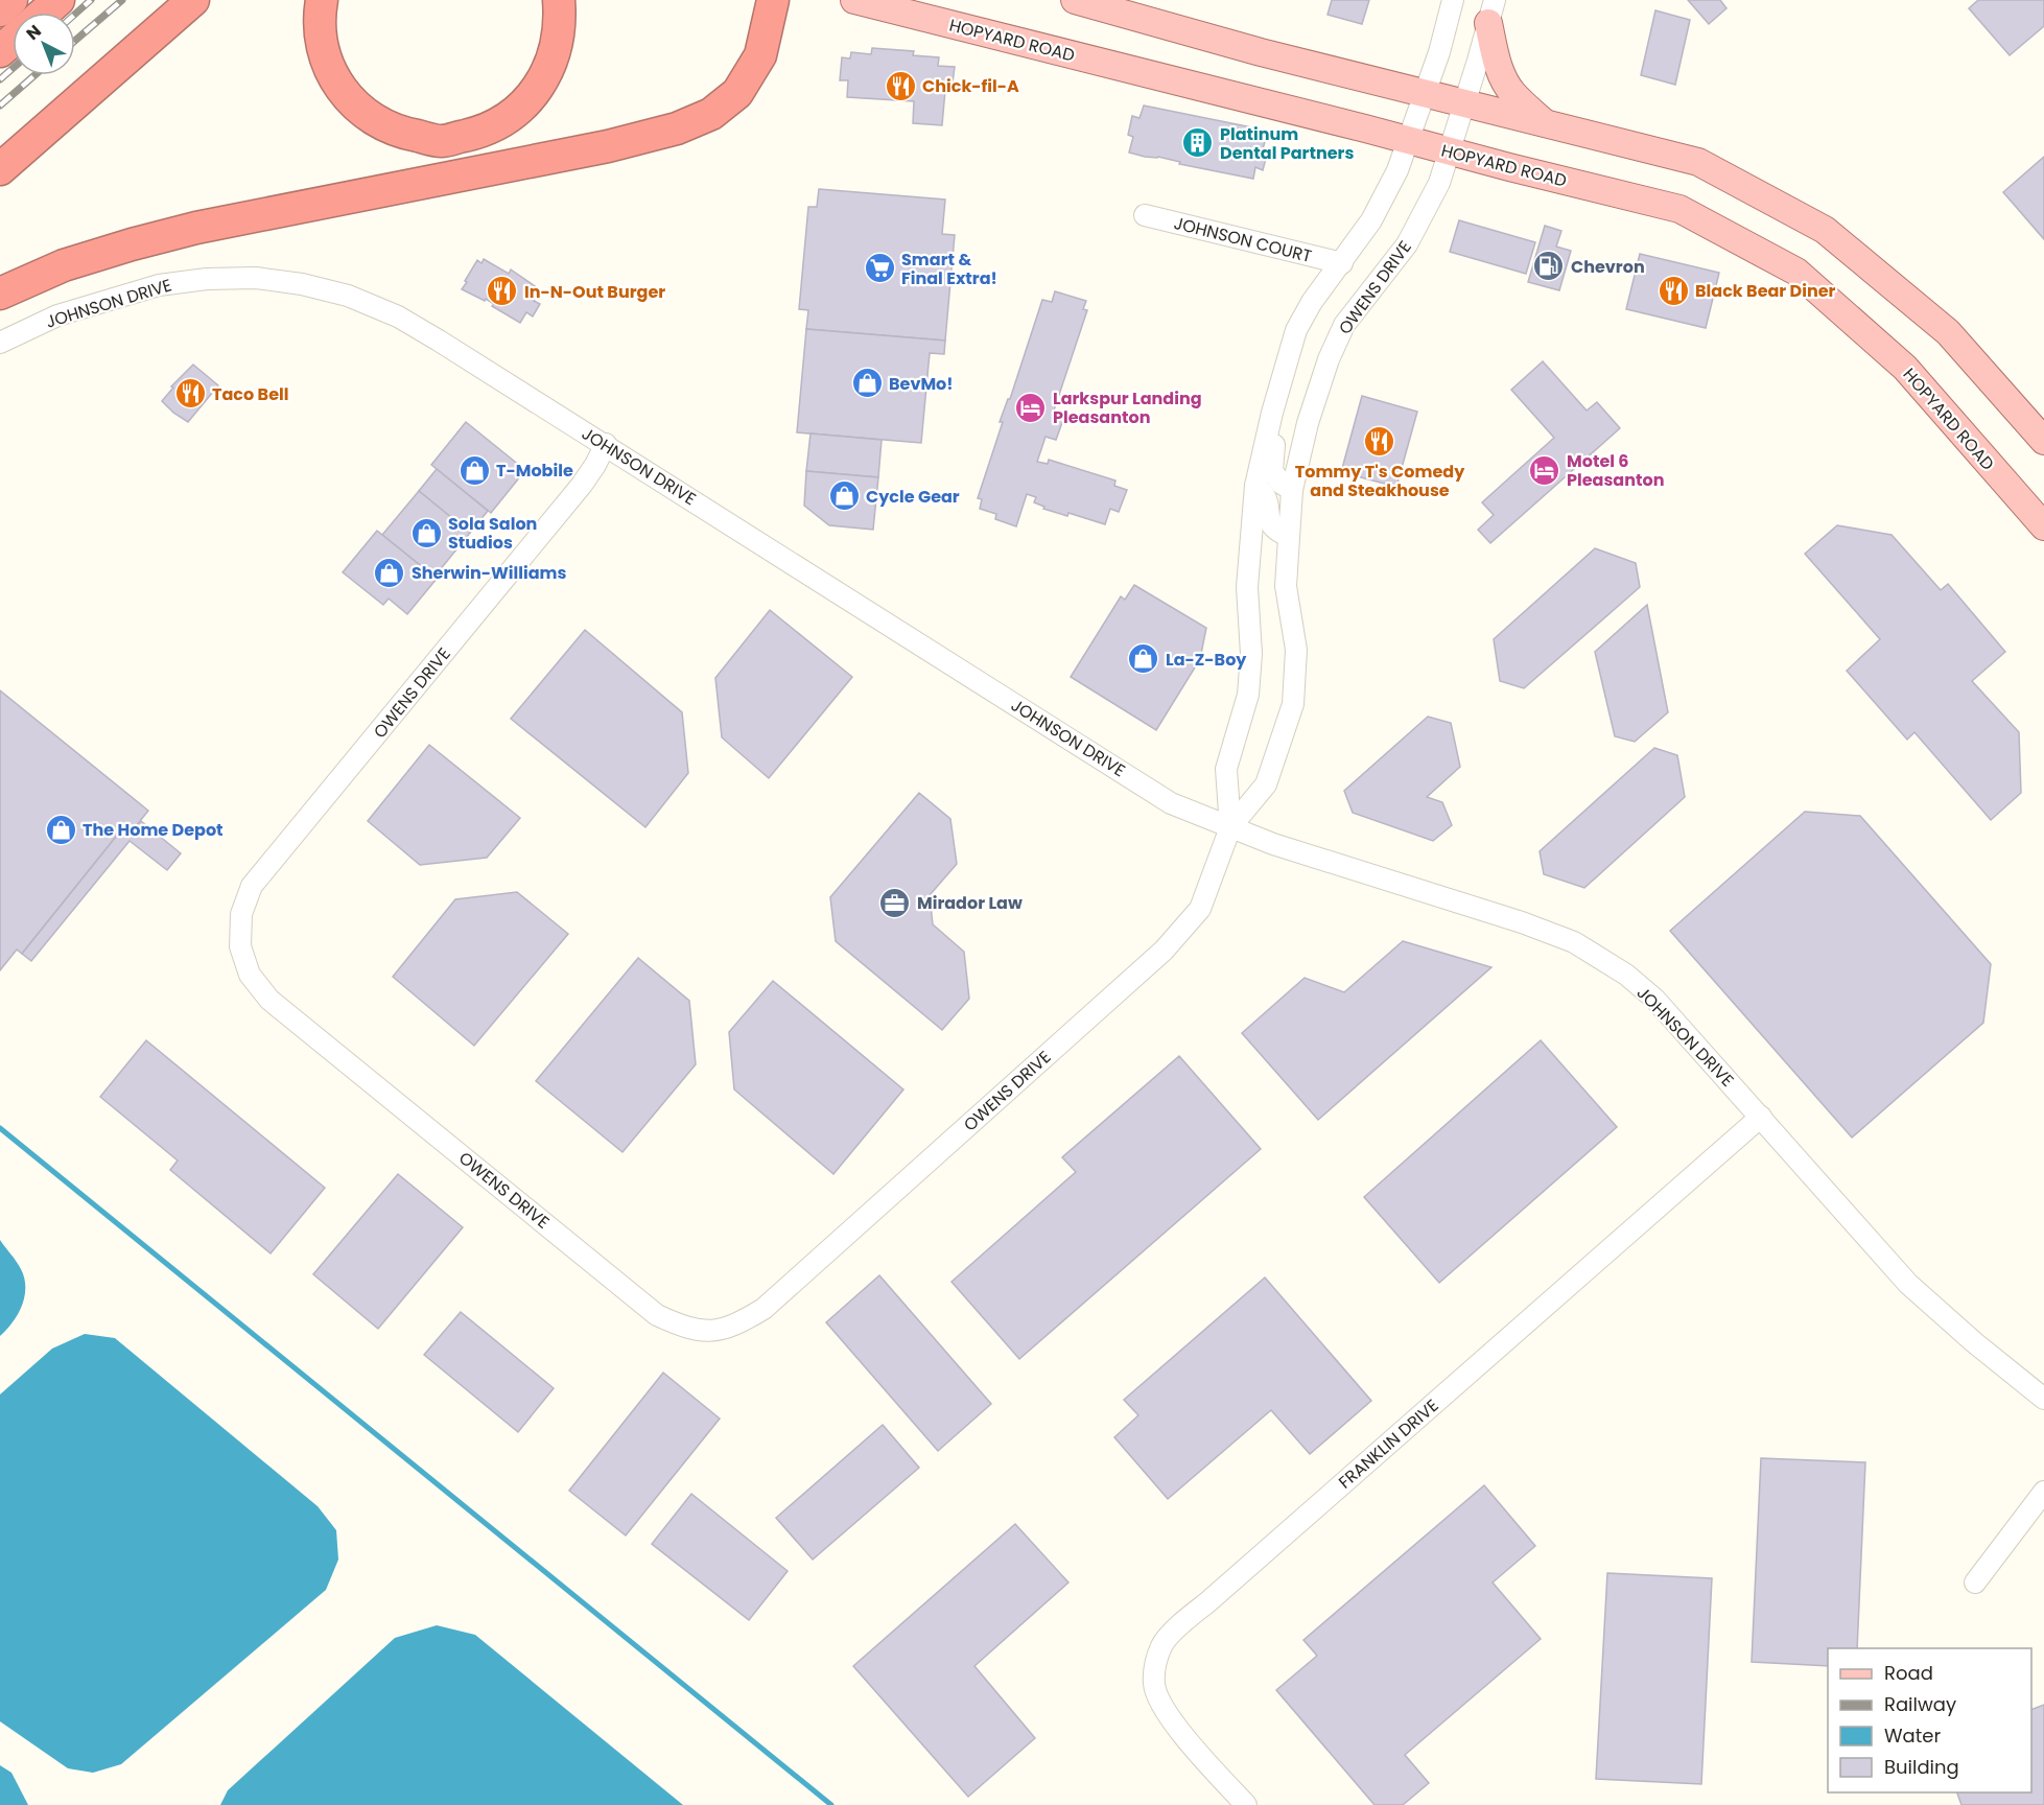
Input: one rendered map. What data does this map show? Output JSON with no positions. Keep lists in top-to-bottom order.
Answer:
{
  "streets": {
    "main road": ["HOPYARD ROAD"],
    "street": [
      "JOHNSON COURT",
      "OWENS DRIVE",
      "JOHNSON DRIVE",
      "FRANKLIN DRIVE"
    ]
  },
  "crossings": [
    ["HOPYARD ROAD", "OWENS DRIVE"],
    ["JOHNSON COURT", "OWENS DRIVE"],
    ["OWENS DRIVE", "JOHNSON DRIVE"],
    ["JOHNSON DRIVE", "FRANKLIN DRIVE"]
  ],
  "places": {
    "restaurant": [
      "Chick-fil-A",
      "Black Bear Diner",
      "In-N-Out Burger",
      "Taco Bell",
      "Tommy T's Comedy and Steakhouse"
    ],
    "building": ["Platinum Dental Partners"],
    "fuel station": ["Chevron"],
    "supermarket": ["Smart & Final Extra!"],
    "shop": [
      "BevMo!",
      "T-Mobile",
      "Cycle Gear",
      "Sola Salon Studios",
      "Sherwin-Williams",
      "La-Z-Boy",
      "The Home Depot"
    ],
    "hotel": ["Larkspur Landing Pleasanton", "Motel 6 Pleasanton"],
    "office": ["Mirador Law"]
  },
  "legend": [
    "Road",
    "Railway",
    "Water",
    "Building"
  ],
  "north": "top left"
}
